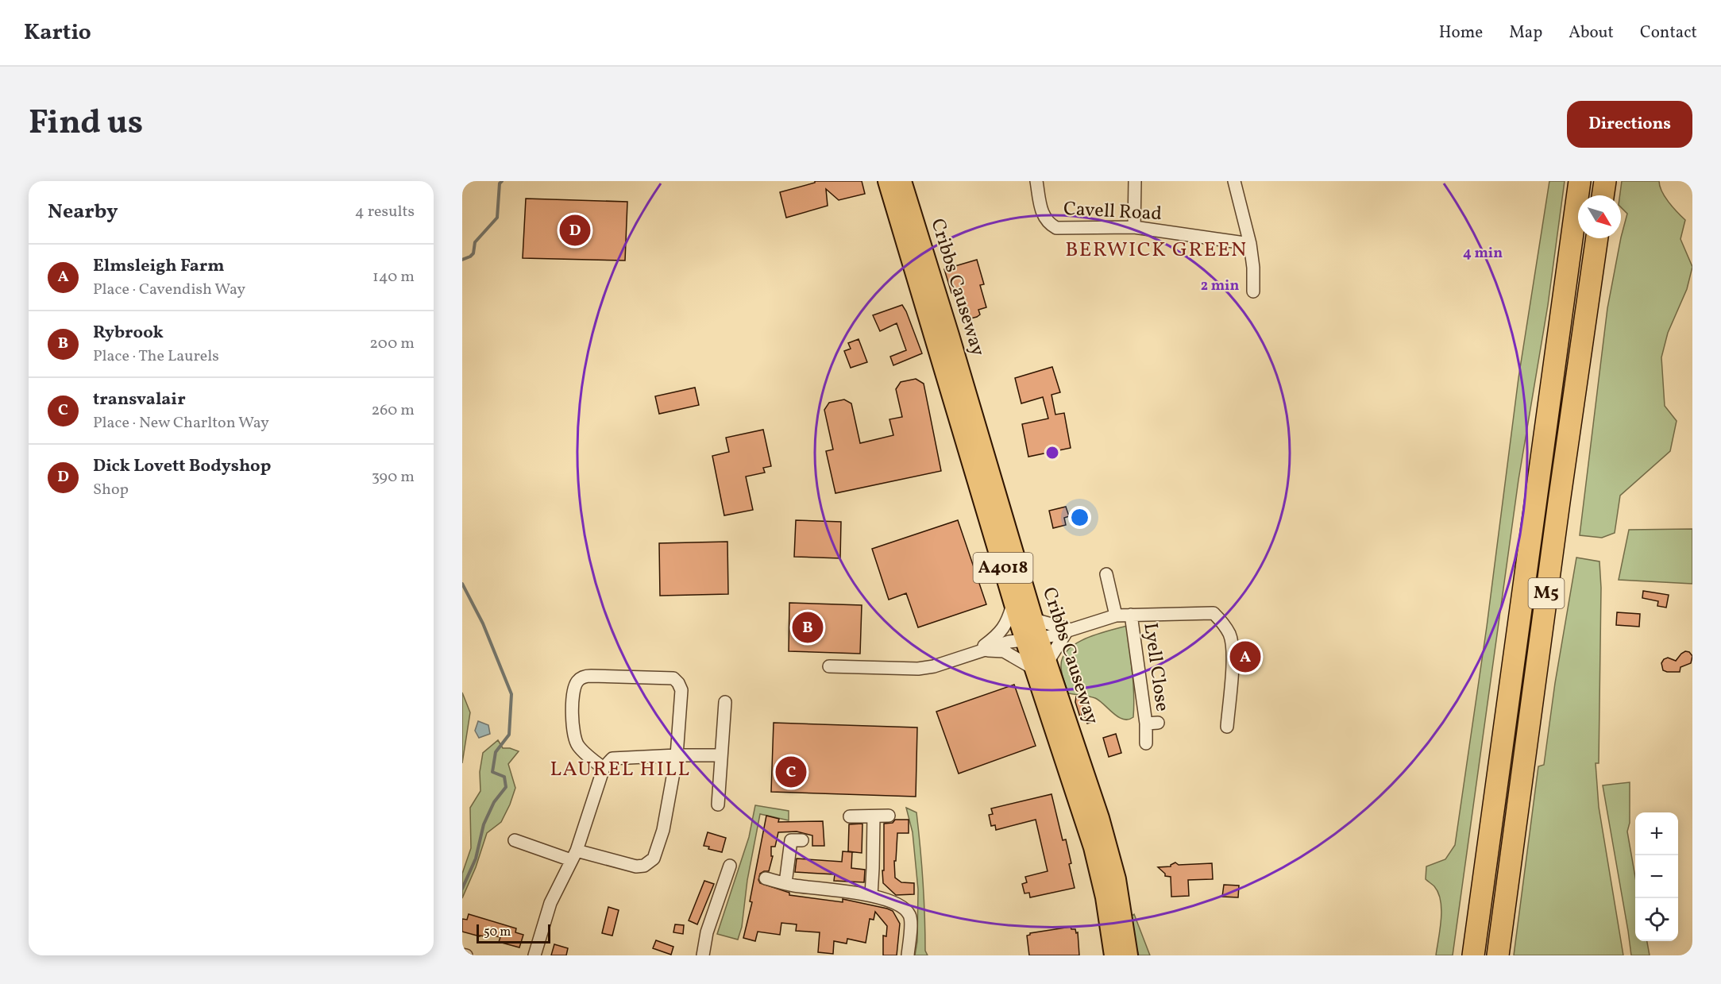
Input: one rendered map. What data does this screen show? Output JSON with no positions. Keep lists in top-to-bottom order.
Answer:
{
  "streets": {
    "highway": ["M5"],
    "main road": ["Cribbs Causeway", "A4018"],
    "street": ["Cavell Road", "Lyell Close"]
  },
  "districts": ["BERWICK GREEN", "LAUREL HILL"],
  "scale_bar": "50 m",
  "north": "bottom right",
  "page": {
    "header": "Kartio",
    "nav": [
      "Home",
      "Map",
      "About",
      "Contact"
    ],
    "title": "Find us",
    "buttons": "Directions",
    "heading": ["Nearby", "4 results"],
    "pins": [
      "D",
      "B",
      "A",
      "C"
    ],
    "list": [
      {
        "mark": "A",
        "name": "Elmsleigh Farm",
        "note": "Place · Cavendish Way",
        "value": "140 m"
      },
      {
        "mark": "B",
        "name": "Rybrook",
        "note": "Place · The Laurels",
        "value": "200 m"
      },
      {
        "mark": "C",
        "name": "transvalair",
        "note": "Place · New Charlton Way",
        "value": "260 m"
      },
      {
        "mark": "D",
        "name": "Dick Lovett Bodyshop",
        "note": "Shop",
        "value": "390 m"
      }
    ],
    "map_buttons": ["+", "−"],
    "scale": "50 m"
  },
  "rings": ["4 min", "2 min"]
}
